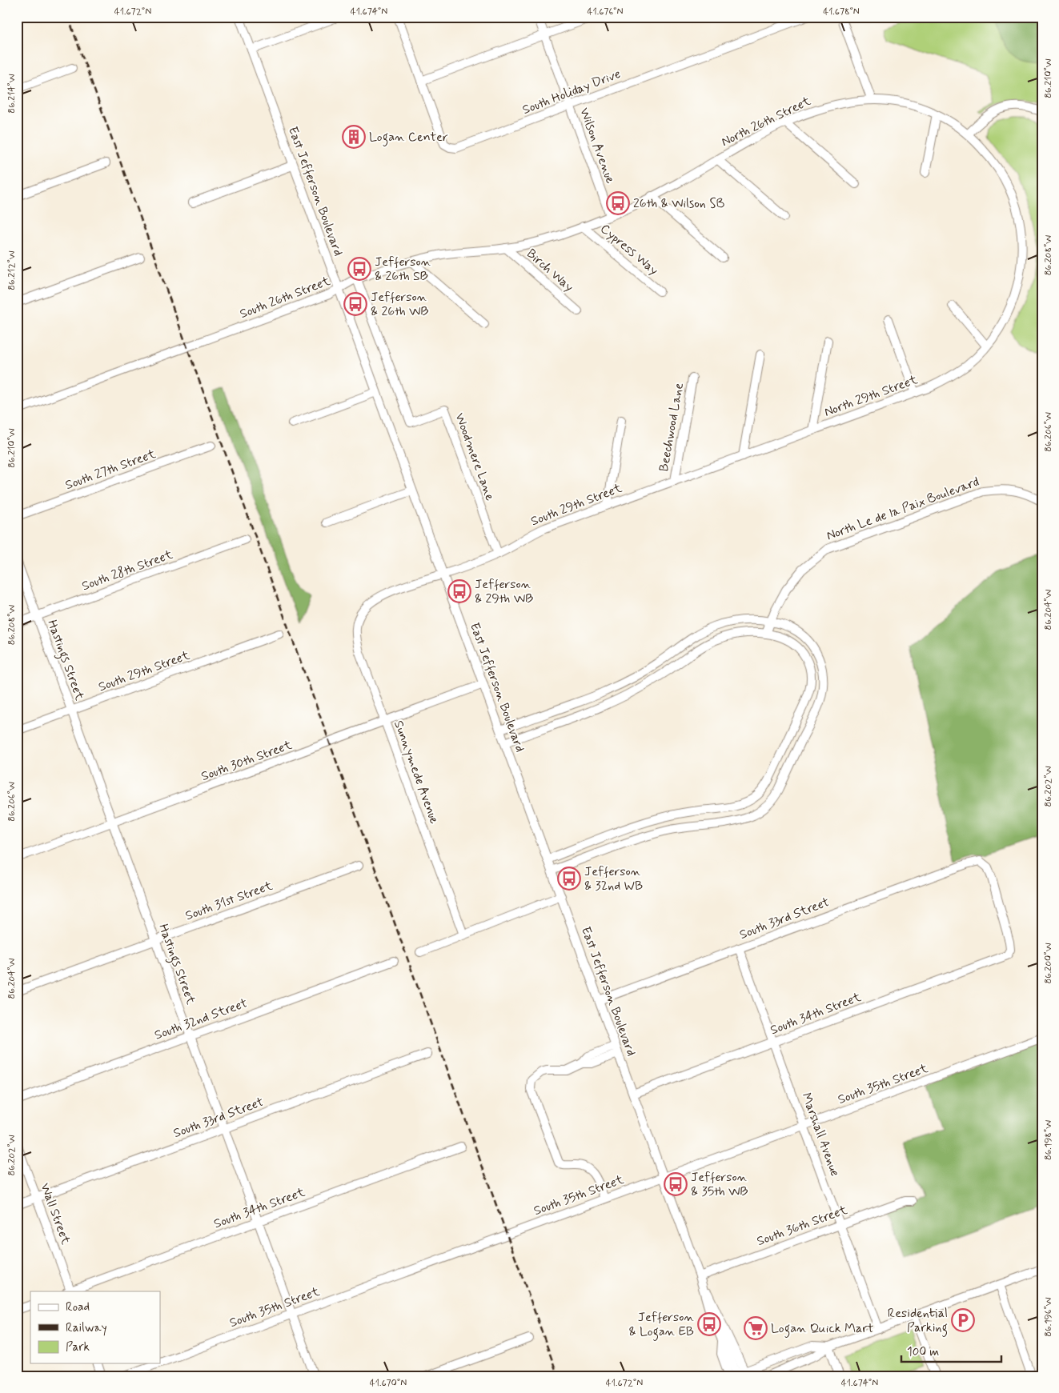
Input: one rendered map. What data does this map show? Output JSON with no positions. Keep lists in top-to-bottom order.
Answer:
{
  "streets": {
    "street": [
      "South Holiday Drive",
      "North 26th Street",
      "Wilson Avenue",
      "East Jefferson Boulevard",
      "Cypress Way",
      "Birch Way",
      "South 26th Street",
      "North 29th Street",
      "Beechwood Lane",
      "Woodmere Lane",
      "South 27th Street",
      "South 29th Street",
      "North Le de la Paix Boulevard",
      "South 28th Street",
      "Hastings Street",
      "South 30th Street",
      "Sunnymede Avenue",
      "South 31st Street",
      "South 33rd Street",
      "South 34th Street",
      "South 32nd Street",
      "South 35th Street",
      "Marshall Avenue",
      "Wall Street",
      "South 36th Street"
    ]
  },
  "crossings": [
    ["South Holiday Drive", "Wilson Avenue"],
    ["North 26th Street", "South 26th Street"],
    ["North 26th Street", "North 29th Street"],
    ["Wilson Avenue", "South 26th Street"],
    ["East Jefferson Boulevard", "South 26th Street"],
    ["East Jefferson Boulevard", "South 29th Street"],
    ["East Jefferson Boulevard", "South 30th Street"],
    ["East Jefferson Boulevard", "South 33rd Street"],
    ["East Jefferson Boulevard", "South 34th Street"],
    ["East Jefferson Boulevard", "South 35th Street"],
    ["East Jefferson Boulevard", "South 36th Street"],
    ["Cypress Way", "South 26th Street"],
    ["Birch Way", "South 26th Street"],
    ["South 26th Street", "Woodmere Lane"],
    ["North 29th Street", "South 29th Street"],
    ["Beechwood Lane", "South 29th Street"],
    ["Woodmere Lane", "South 29th Street"],
    ["South 29th Street", "Hastings Street"],
    ["South 29th Street", "Sunnymede Avenue"],
    ["South 28th Street", "Hastings Street"],
    ["Hastings Street", "South 30th Street"],
    ["Hastings Street", "South 31st Street"],
    ["Hastings Street", "South 33rd Street"],
    ["Hastings Street", "South 34th Street"],
    ["Hastings Street", "South 32nd Street"],
    ["Hastings Street", "South 35th Street"],
    ["South 30th Street", "Sunnymede Avenue"],
    ["South 33rd Street", "South 34th Street"],
    ["South 33rd Street", "Marshall Avenue"],
    ["South 33rd Street", "Wall Street"],
    ["South 34th Street", "Marshall Avenue"],
    ["South 34th Street", "Wall Street"],
    ["South 35th Street", "Marshall Avenue"],
    ["Marshall Avenue", "South 36th Street"]
  ],
  "places": {
    "building": ["Logan Center"],
    "bus stop": [
      "26th & Wilson SB",
      "Jefferson & 26th SB",
      "Jefferson & 26th WB",
      "Jefferson & 29th WB",
      "Jefferson & 32nd WB",
      "Jefferson & 35th WB",
      "Jefferson & Logan EB"
    ],
    "parking": ["Residential Parking"],
    "supermarket": ["Logan Quick Mart"]
  },
  "legend": ["Road", "Railway", "Park"],
  "scale_bar": "100 m",
  "coordinates": [
    "41.672°N",
    "41.674°N",
    "41.676°N",
    "41.678°N",
    "86.210°W",
    "86.214°W",
    "86.208°W",
    "86.212°W",
    "86.206°W",
    "86.204°W",
    "86.202°W",
    "86.200°W",
    "86.198°W",
    "86.196°W",
    "41.670°N"
  ]
}
